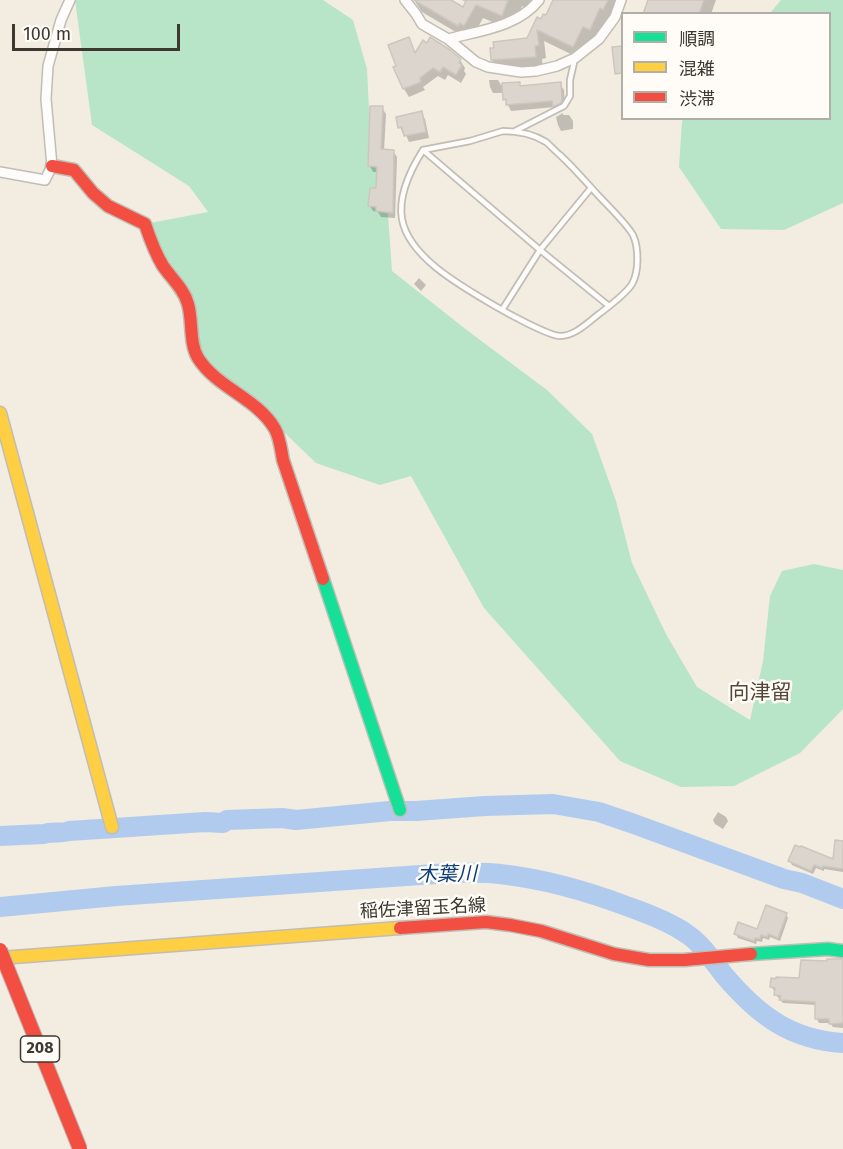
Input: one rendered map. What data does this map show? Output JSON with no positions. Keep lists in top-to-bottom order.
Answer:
{
  "streets": {
    "main road": ["稲佐津留玉名線", "208"]
  },
  "districts": ["向津留"],
  "water": ["木葉川"],
  "legend": ["順調", "混雑", "渋滞"],
  "scale_bar": "100 m"
}
